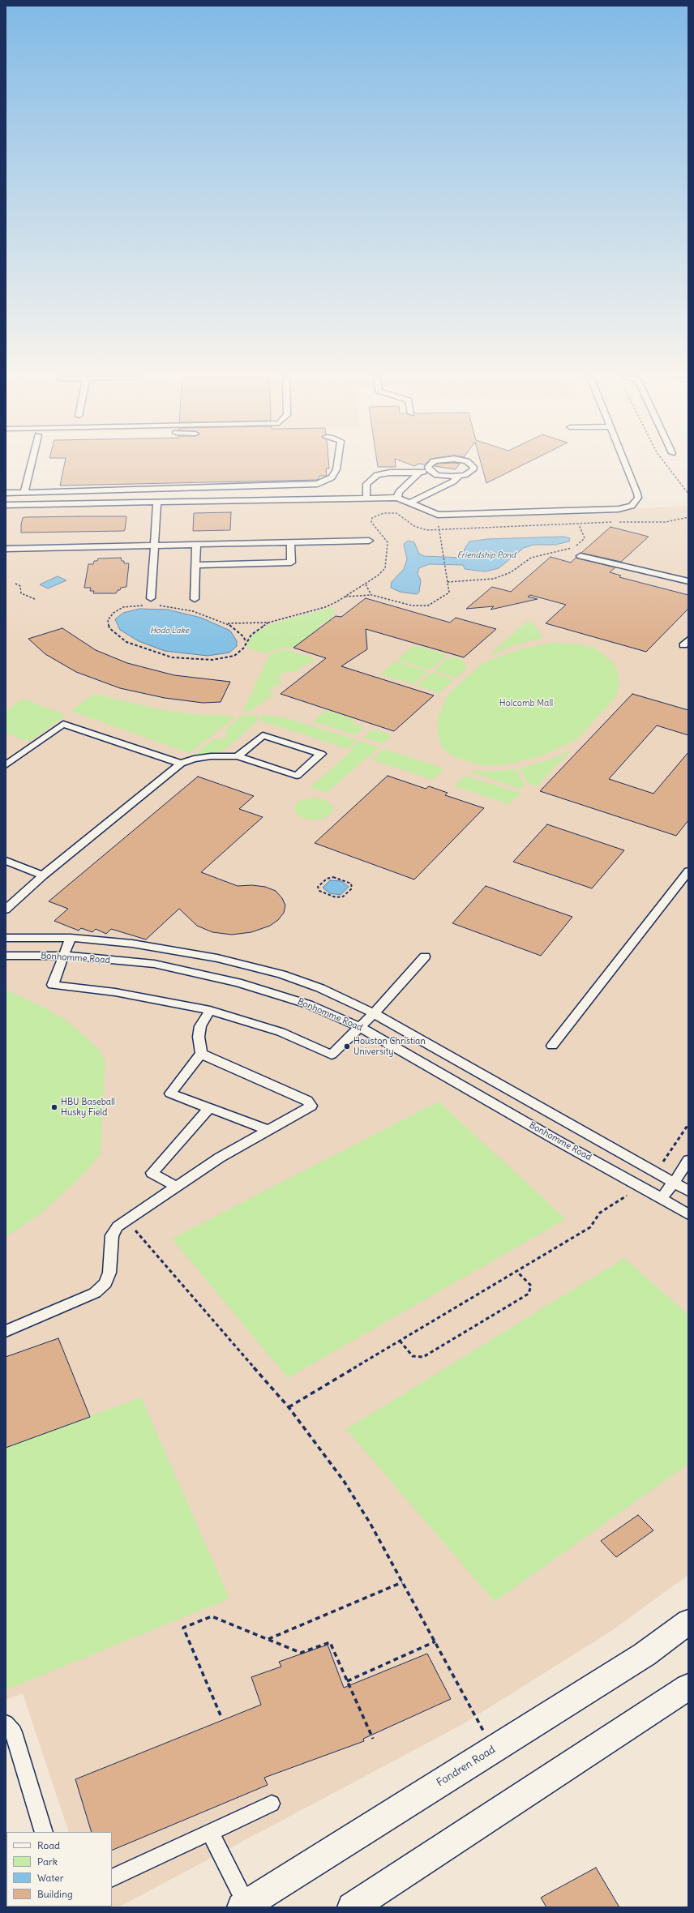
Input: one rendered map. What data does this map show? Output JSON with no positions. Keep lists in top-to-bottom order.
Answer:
{
  "streets": {
    "main road": ["Fondren Road"],
    "lane": ["Bonhomme Road"]
  },
  "water": ["Friendship Pond", "Hodo Lake"],
  "parks": ["Holcomb Mall"],
  "places": ["Houston Christian University", "HBU Baseball Husky Field"],
  "legend": [
    "Road",
    "Park",
    "Water",
    "Building"
  ]
}
